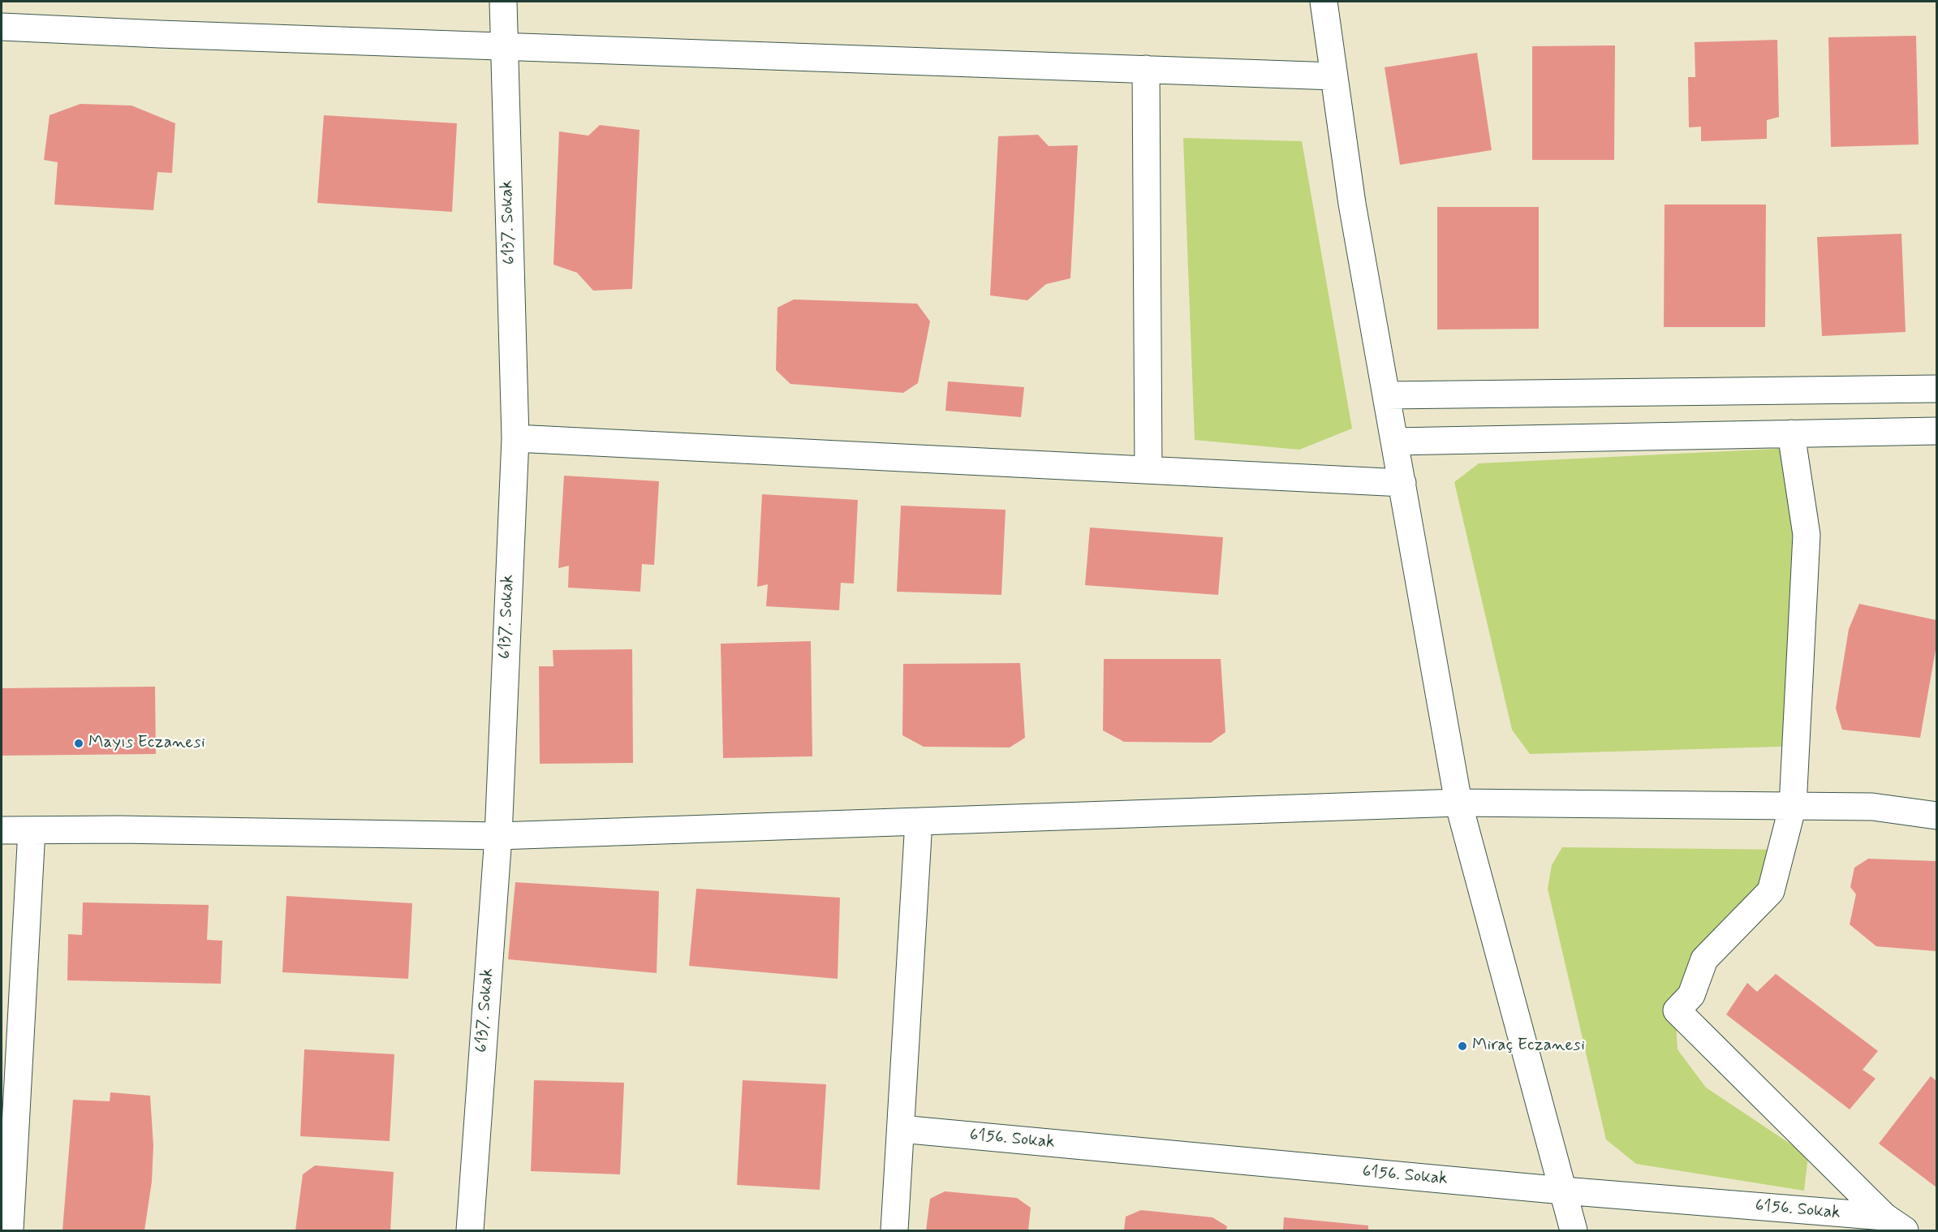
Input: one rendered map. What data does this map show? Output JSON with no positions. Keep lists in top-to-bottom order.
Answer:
{
  "streets": {
    "street": ["6137. Sokak", "6156. Sokak"]
  },
  "places": ["Mayıs Eczanesi", "Miraç Eczanesi"]
}
